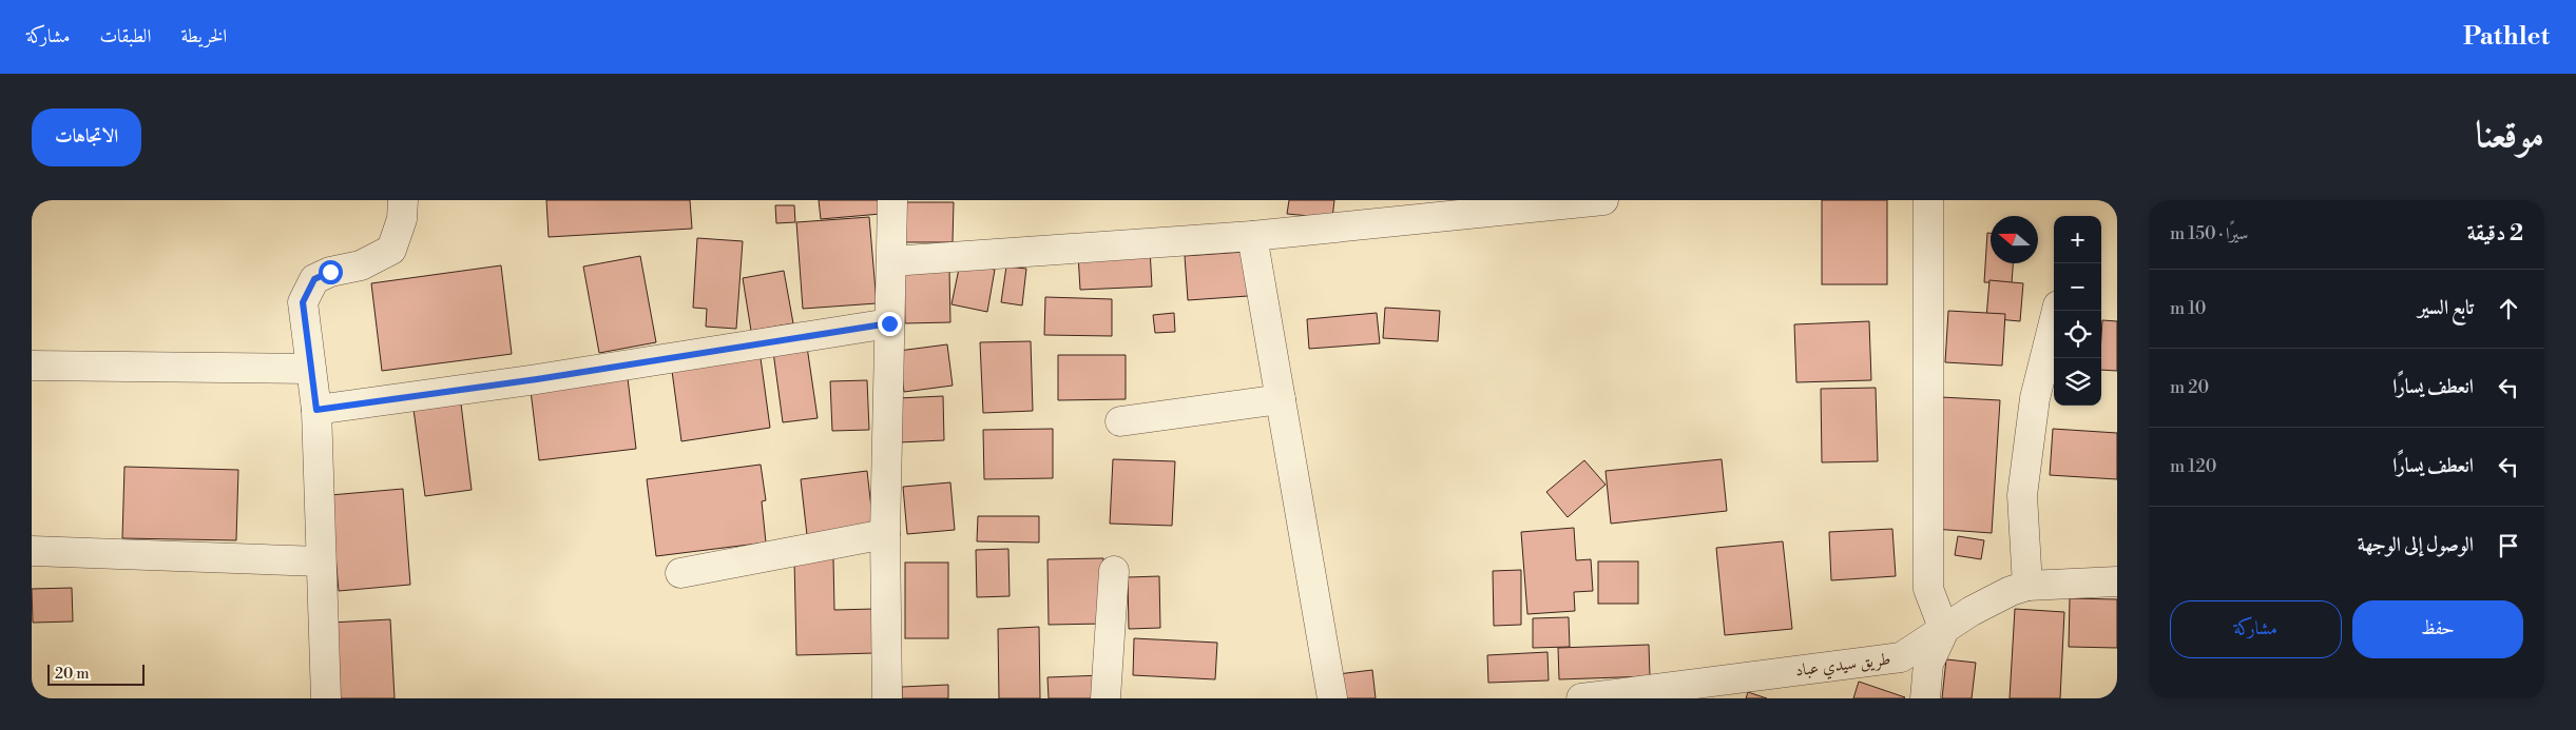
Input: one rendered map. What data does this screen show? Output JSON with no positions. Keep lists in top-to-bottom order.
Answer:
{
  "streets": {
    "street": ["طريق سيدي عباد"]
  },
  "scale_bar": "20 m",
  "north": "left",
  "page": {
    "header": "Pathlet",
    "nav": ["الخريطة", "الطبقات", "مشاركة"],
    "title": "موقعنا",
    "buttons": [
      "الاتجاهات",
      ["حفظ", "مشاركة"]
    ],
    "heading": ["2 دقيقة", "سيرًا · 150 m"],
    "map_buttons": ["+", "−"],
    "list": [
      ["تابع السير", "10 m"],
      ["انعطف يسارًا", "20 m"],
      ["انعطف يسارًا", "120 m"],
      "الوصول إلى الوجهة"
    ],
    "scale": "20 m"
  }
}
